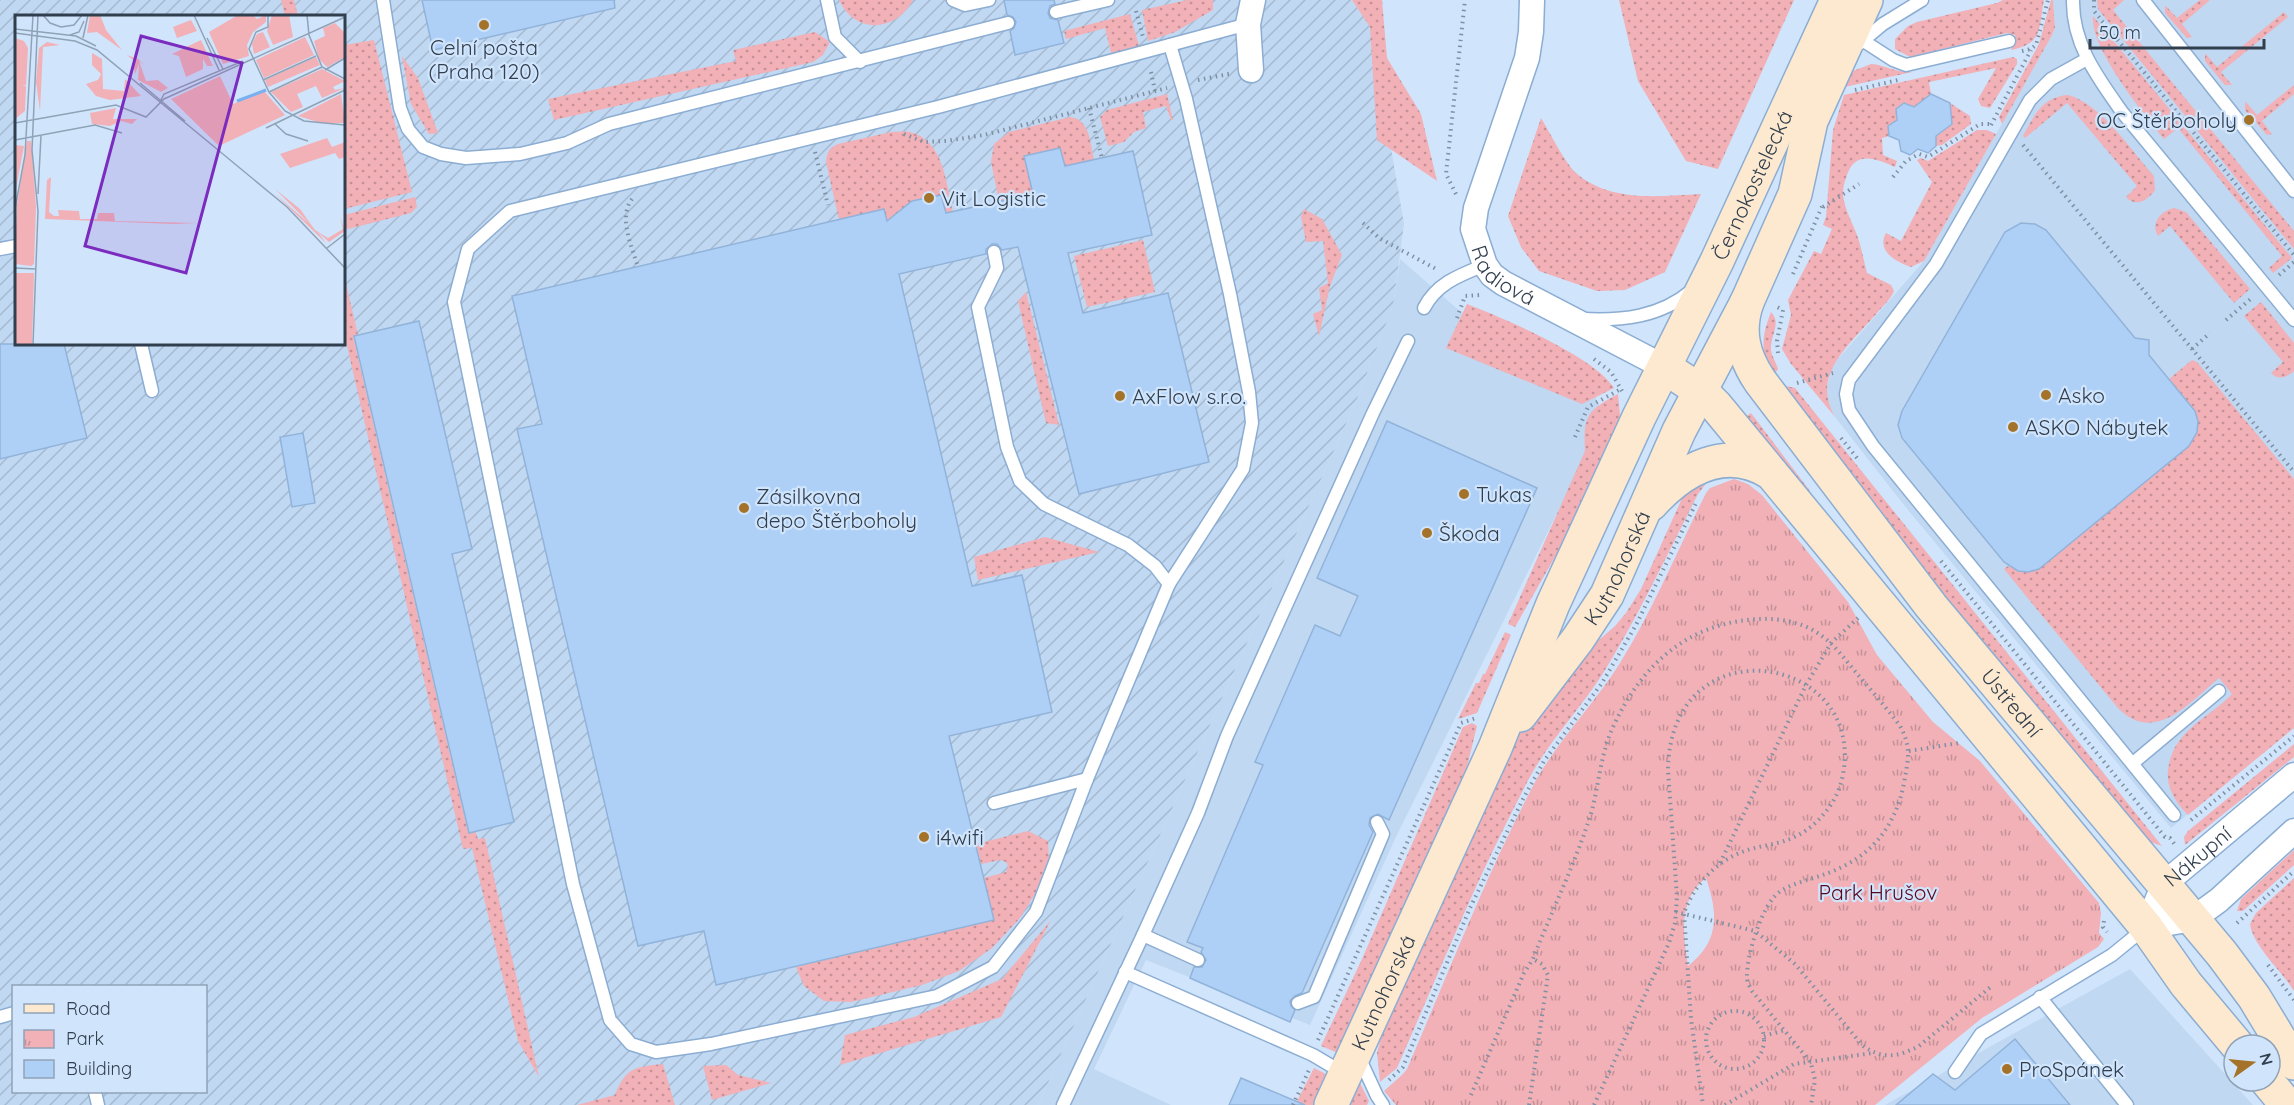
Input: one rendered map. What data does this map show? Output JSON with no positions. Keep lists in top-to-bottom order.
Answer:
{
  "streets": {
    "street": [
      "Černokostelecká",
      "Radiová",
      "Kutnohorská",
      "Ústřední",
      "Nákupní"
    ]
  },
  "crossings": [
    ["Černokostelecká", "Radiová"],
    ["Černokostelecká", "Kutnohorská"],
    ["Černokostelecká", "Ústřední"],
    ["Radiová", "Kutnohorská"],
    ["Kutnohorská", "Ústřední"],
    ["Ústřední", "Nákupní"]
  ],
  "parks": ["Park Hrušov"],
  "places": [
    "Celní pošta (Praha 120)",
    "OC Štěrboholy",
    "Vit Logistic",
    "Asko",
    "AxFlow s.r.o.",
    "ASKO Nábytek",
    "Tukas",
    "Zásilkovna depo Štěrboholy",
    "Škoda",
    "i4wifi",
    "ProSpánek"
  ],
  "legend": ["Road", "Park", "Building"],
  "scale_bar": "50 m",
  "north": "right"
}
